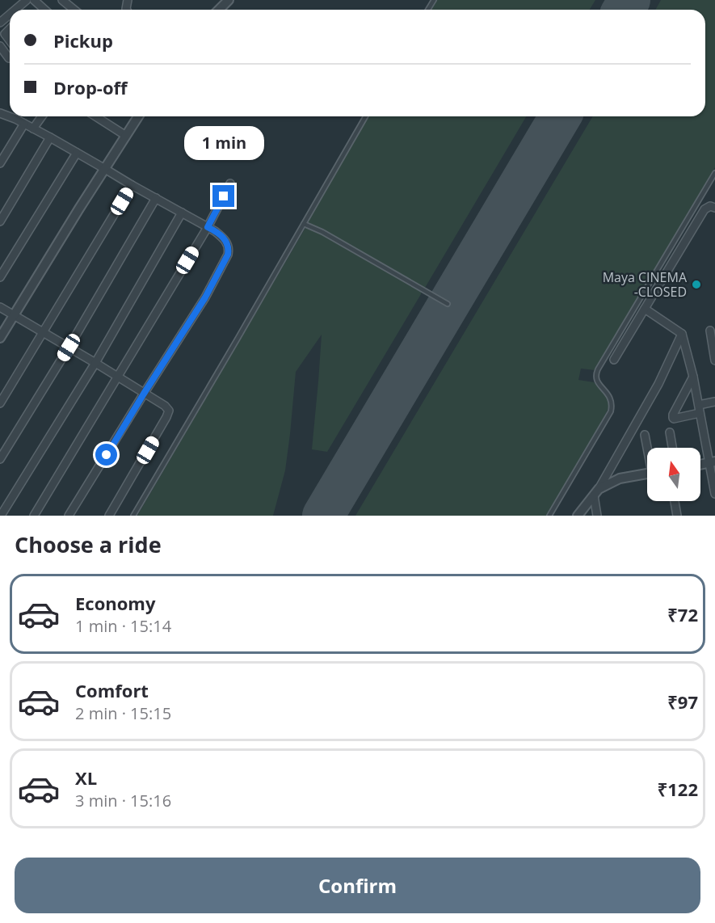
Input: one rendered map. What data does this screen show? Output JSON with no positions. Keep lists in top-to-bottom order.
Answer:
{
  "places": ["Maya CINEMA -CLOSED"],
  "north": "top",
  "page": {
    "banner": ["Pickup", "Drop-off"],
    "bubble": "1 min",
    "heading": "Choose a ride",
    "list": [
      {
        "name": "Economy",
        "note": "1 min · 15:14",
        "value": "₹72"
      },
      {
        "name": "Comfort",
        "note": "2 min · 15:15",
        "value": "₹97"
      },
      {
        "name": "XL",
        "note": "3 min · 15:16",
        "value": "₹122"
      }
    ],
    "buttons": "Confirm"
  }
}
